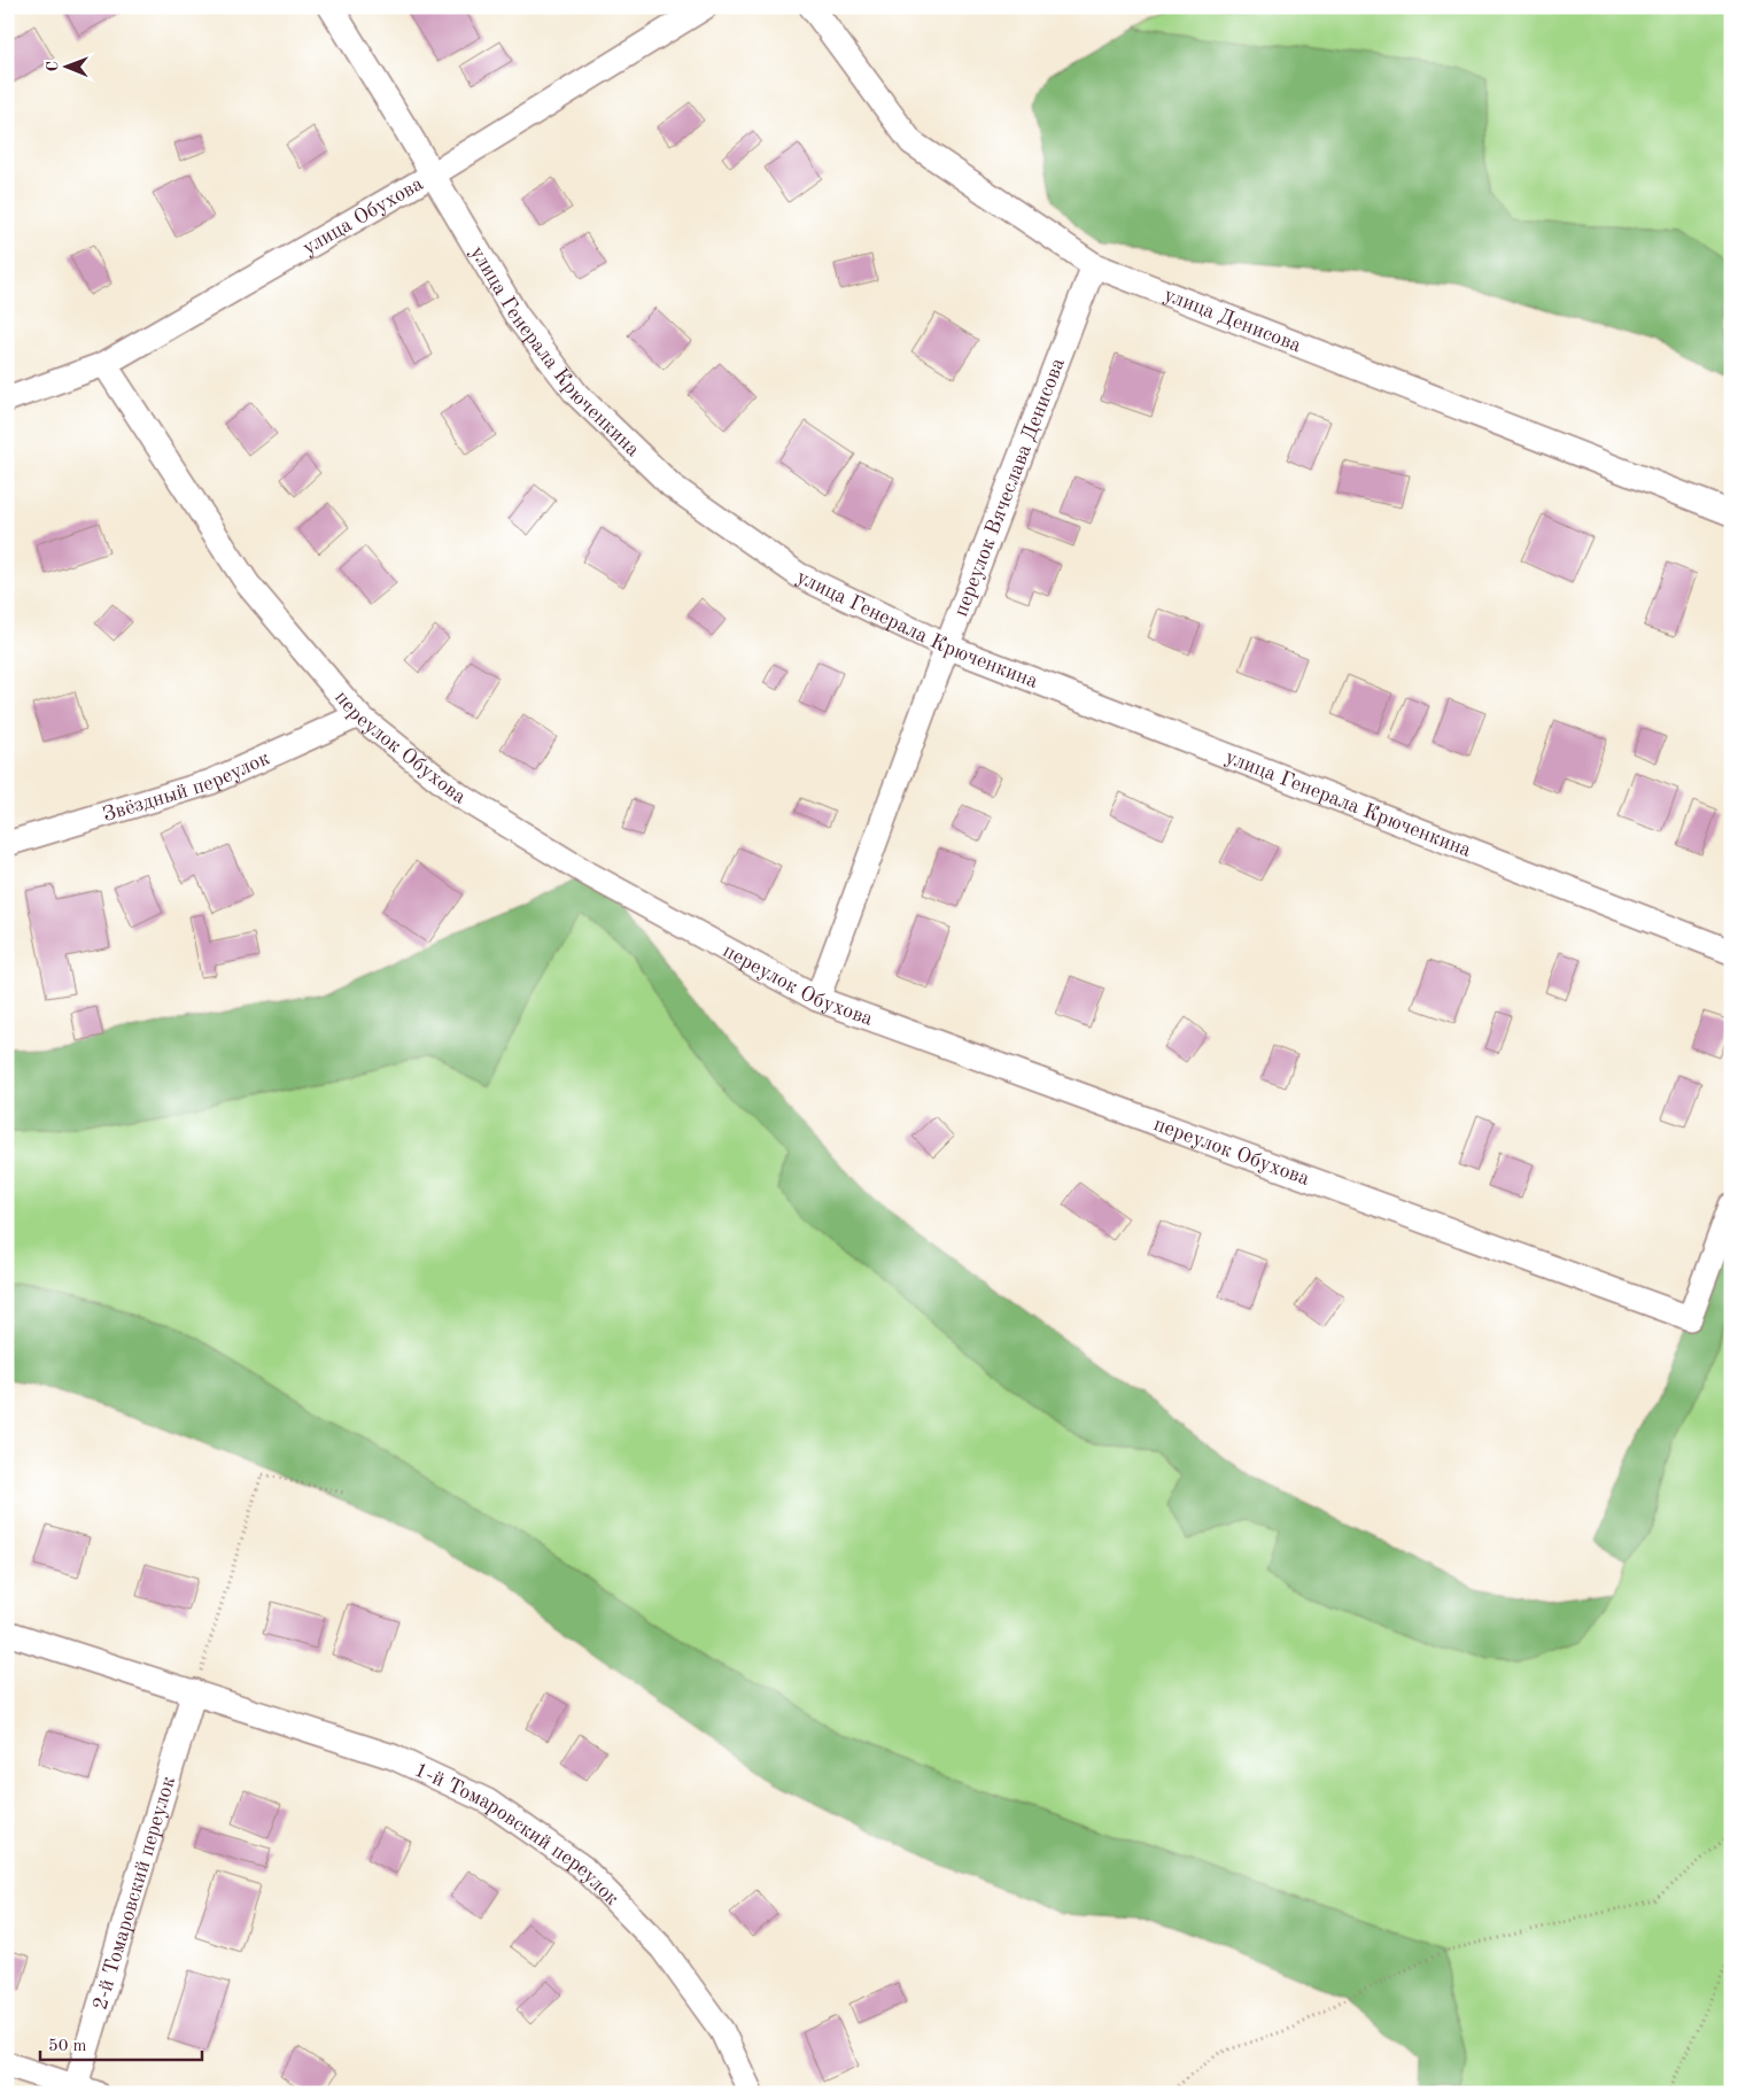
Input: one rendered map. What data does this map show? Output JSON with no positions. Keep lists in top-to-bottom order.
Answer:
{
  "streets": {
    "street": [
      "улица Обухова",
      "улица Денисова",
      "улица Генерала Крюченкина",
      "переулок Вячеслава Денисова",
      "переулок Обухова",
      "Звёздный переулок",
      "1-й Томаровский переулок",
      "2-й Томаровский переулок"
    ]
  },
  "crossings": [
    ["улица Обухова", "улица Генерала Крюченкина"],
    ["улица Обухова", "переулок Обухова"],
    ["улица Денисова", "переулок Вячеслава Денисова"],
    ["улица Генерала Крюченкина", "переулок Вячеслава Денисова"],
    ["переулок Вячеслава Денисова", "переулок Обухова"],
    ["переулок Обухова", "Звёздный переулок"],
    ["1-й Томаровский переулок", "2-й Томаровский переулок"]
  ],
  "scale_bar": "50 m",
  "north": "left"
}
